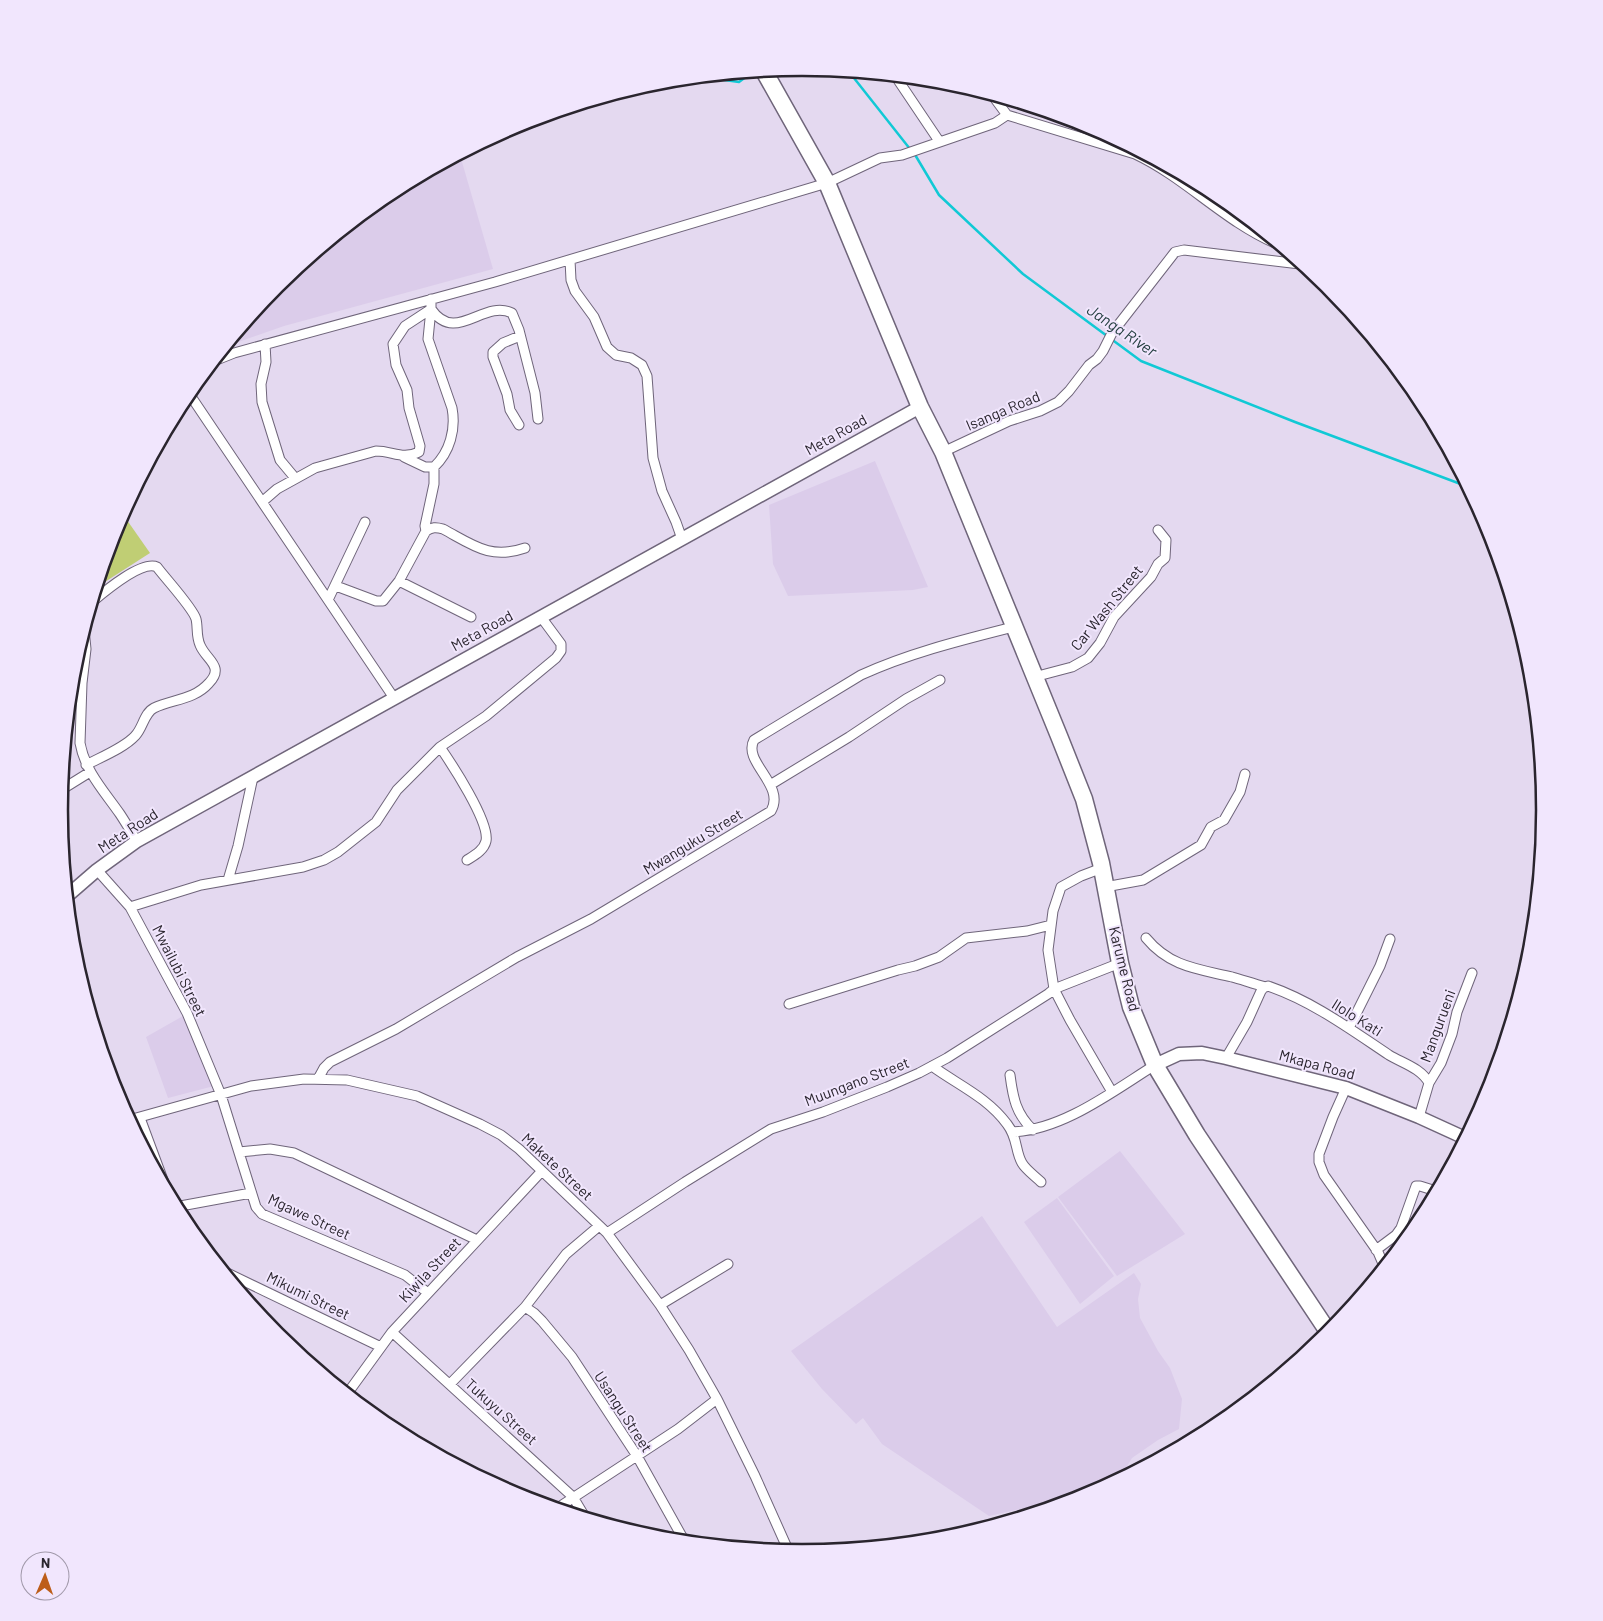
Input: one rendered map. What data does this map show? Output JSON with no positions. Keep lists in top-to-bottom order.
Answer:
{
  "streets": {
    "highway": ["Karume Road"],
    "street": [
      "Isanga Road",
      "Meta Road",
      "Car Wash Street",
      "Mwanguku Street",
      "Mwailubi Street",
      "Ilolo Kati",
      "Mangurueni",
      "Mkapa Road",
      "Muungano Street",
      "Makete Street",
      "Mgawe Street",
      "Kiwila Street",
      "Mikumi Street",
      "Tukuyu Street",
      "Usangu Street"
    ]
  },
  "crossings": [
    ["Isanga Road", "Karume Road"],
    ["Meta Road", "Karume Road"],
    ["Meta Road", "Mwailubi Street"],
    ["Car Wash Street", "Karume Road"],
    ["Mwanguku Street", "Karume Road"],
    ["Mwanguku Street", "Makete Street"],
    ["Karume Road", "Mkapa Road"],
    ["Karume Road", "Muungano Street"],
    ["Mwailubi Street", "Makete Street"],
    ["Mwailubi Street", "Mgawe Street"],
    ["Ilolo Kati", "Mangurueni"],
    ["Mangurueni", "Mkapa Road"],
    ["Muungano Street", "Makete Street"],
    ["Makete Street", "Mgawe Street"],
    ["Makete Street", "Kiwila Street"],
    ["Mgawe Street", "Kiwila Street"],
    ["Kiwila Street", "Mikumi Street"],
    ["Kiwila Street", "Tukuyu Street"]
  ],
  "water": ["Janga River"],
  "north": "top"
}
